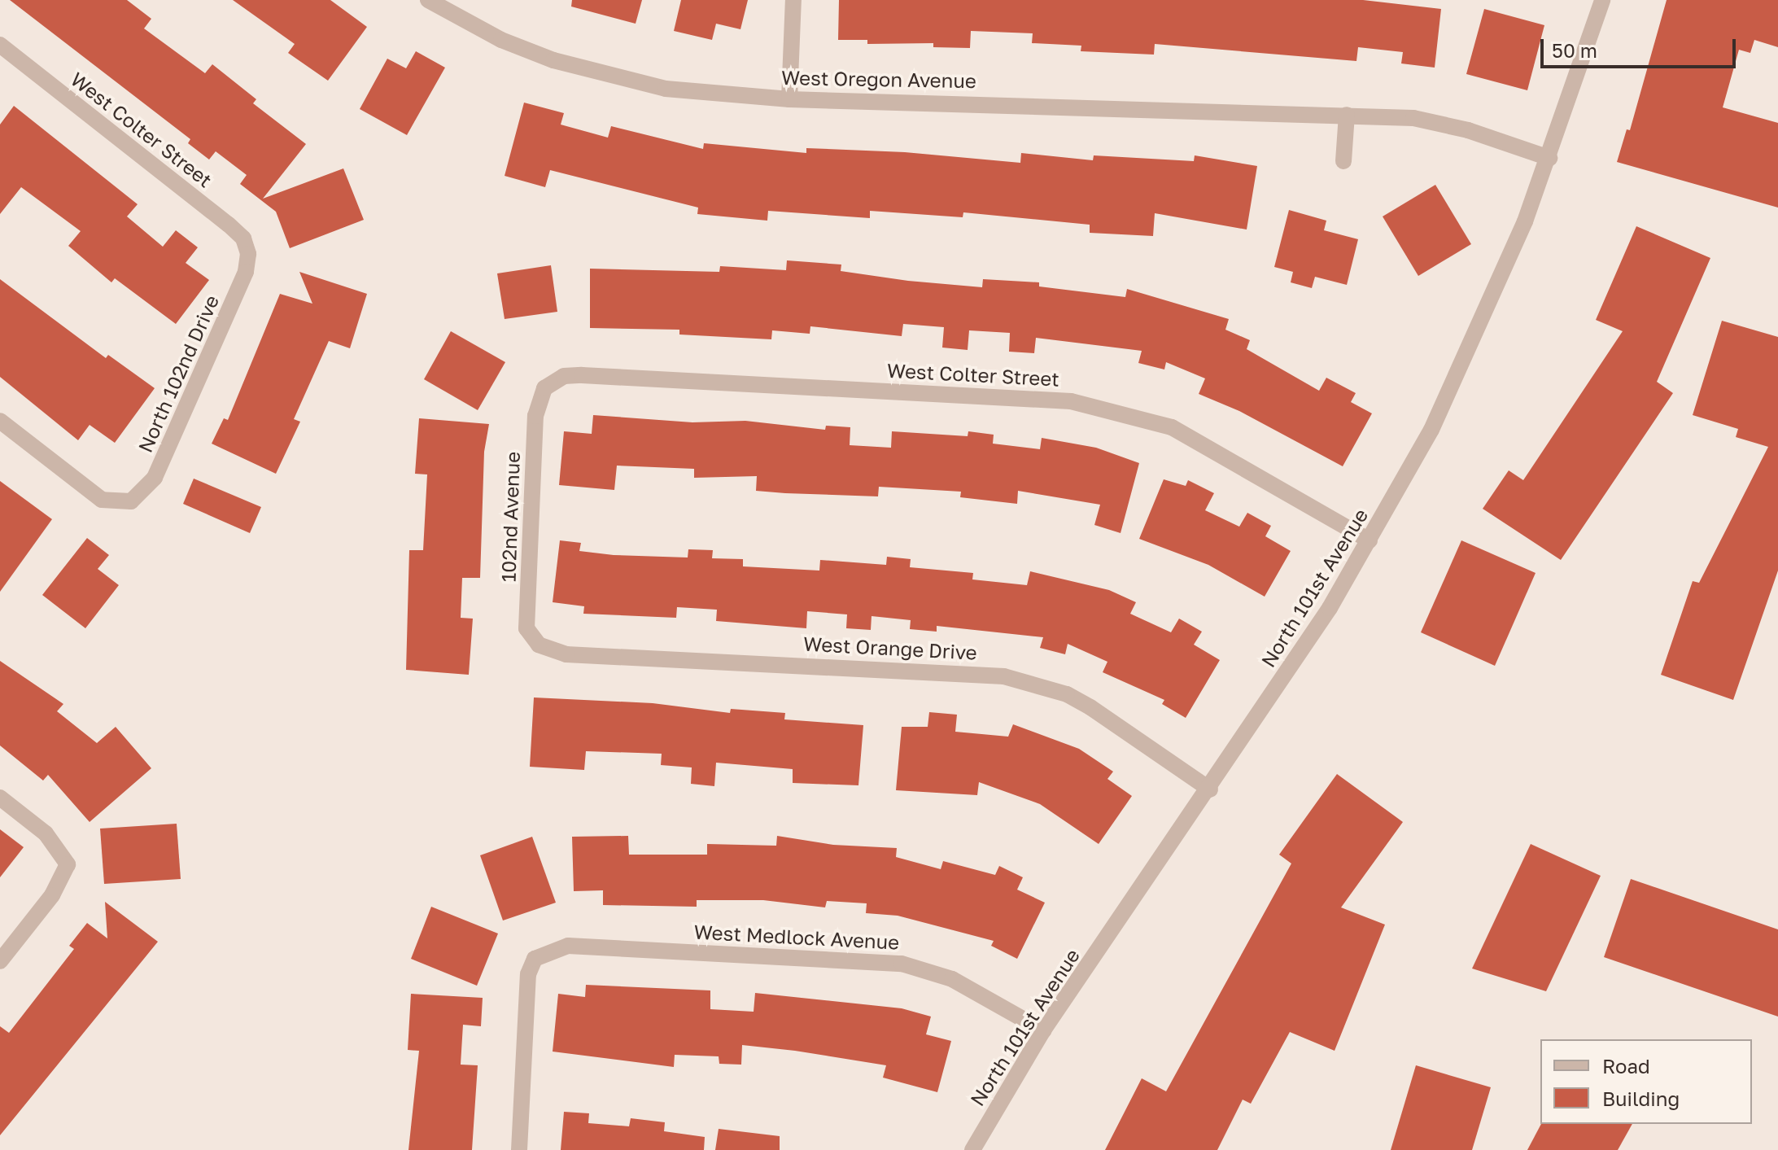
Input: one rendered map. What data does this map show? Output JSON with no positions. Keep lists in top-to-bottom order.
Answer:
{
  "streets": {
    "street": [
      "West Oregon Avenue",
      "West Colter Street",
      "North 102nd Drive",
      "102nd Avenue",
      "North 101st Avenue",
      "West Orange Drive",
      "West Medlock Avenue"
    ]
  },
  "crossings": [
    ["West Oregon Avenue", "North 101st Avenue"],
    ["West Colter Street", "North 102nd Drive"],
    ["West Colter Street", "102nd Avenue"],
    ["West Colter Street", "North 101st Avenue"],
    ["102nd Avenue", "West Orange Drive"],
    ["North 101st Avenue", "West Orange Drive"],
    ["North 101st Avenue", "West Medlock Avenue"]
  ],
  "legend": ["Road", "Building"],
  "scale_bar": "50 m"
}
